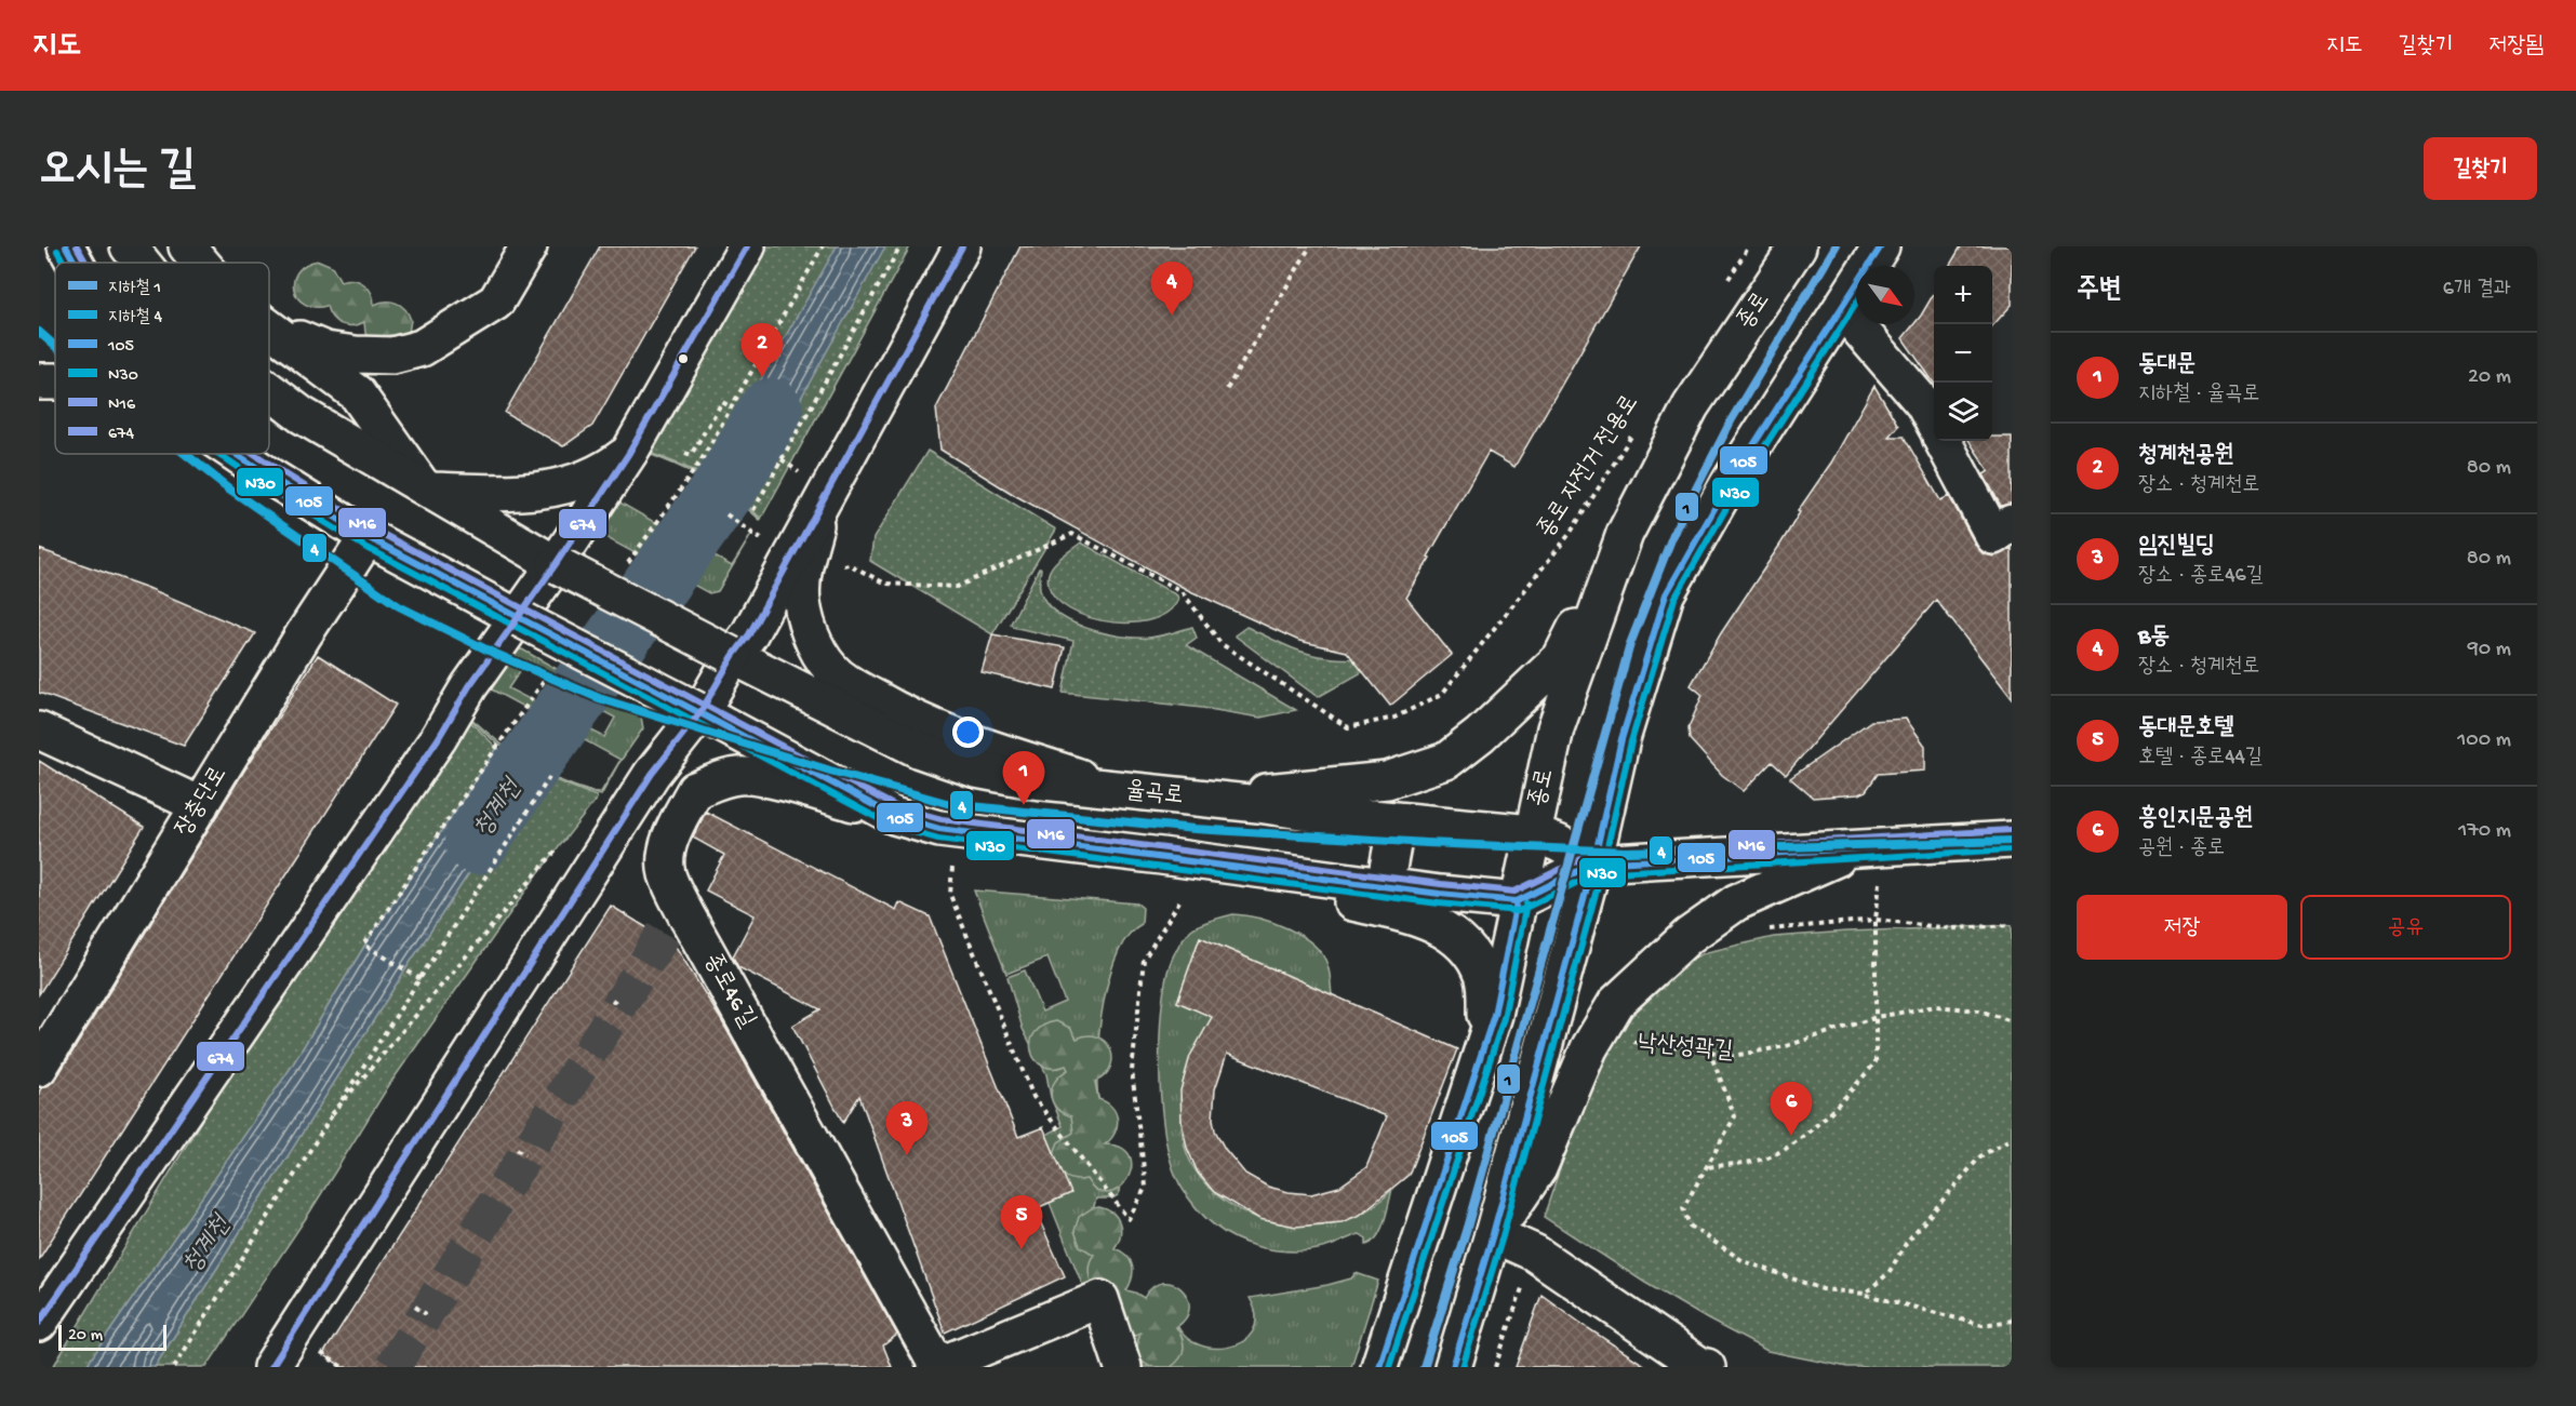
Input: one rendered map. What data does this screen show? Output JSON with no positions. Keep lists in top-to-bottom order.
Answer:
{
  "streets": {
    "main road": [
      "종로",
      "율곡로",
      "장충단로",
      "종로46길"
    ],
    "path": ["종로 자전거 전용로", "낙산성곽길"]
  },
  "crossings": [
    ["종로", "율곡로"]
  ],
  "water": ["청계천"],
  "lines": [
    "metro line 1",
    "transit line 105",
    "transit line N16",
    "transit line 674",
    "transit line N30",
    "metro line 4"
  ],
  "legend": [
    "지하철 1",
    "지하철 4",
    "105",
    "N30",
    "N16",
    "674"
  ],
  "scale_bar": "20 m",
  "north": "bottom right",
  "page": {
    "header": "지도",
    "nav": ["지도", "길찾기", "저장됨"],
    "buttons": [
      "길찾기",
      ["저장", "공유"]
    ],
    "title": "오시는 길",
    "heading": ["주변", "6개 결과"],
    "pins": [
      "4",
      "2",
      "1",
      "6",
      "3",
      "5"
    ],
    "map_buttons": ["+", "−"],
    "list": [
      {
        "mark": "1",
        "name": "동대문",
        "note": "지하철 · 율곡로",
        "value": "20 m"
      },
      {
        "mark": "2",
        "name": "청계천공원",
        "note": "장소 · 청계천로",
        "value": "80 m"
      },
      {
        "mark": "3",
        "name": "임진빌딩",
        "note": "장소 · 종로46길",
        "value": "80 m"
      },
      {
        "mark": "4",
        "name": "B동",
        "note": "장소 · 청계천로",
        "value": "90 m"
      },
      {
        "mark": "5",
        "name": "동대문호텔",
        "note": "호텔 · 종로44길",
        "value": "100 m"
      },
      {
        "mark": "6",
        "name": "흥인지문공원",
        "note": "공원 · 종로",
        "value": "170 m"
      }
    ],
    "scale": "20 m"
  }
}
